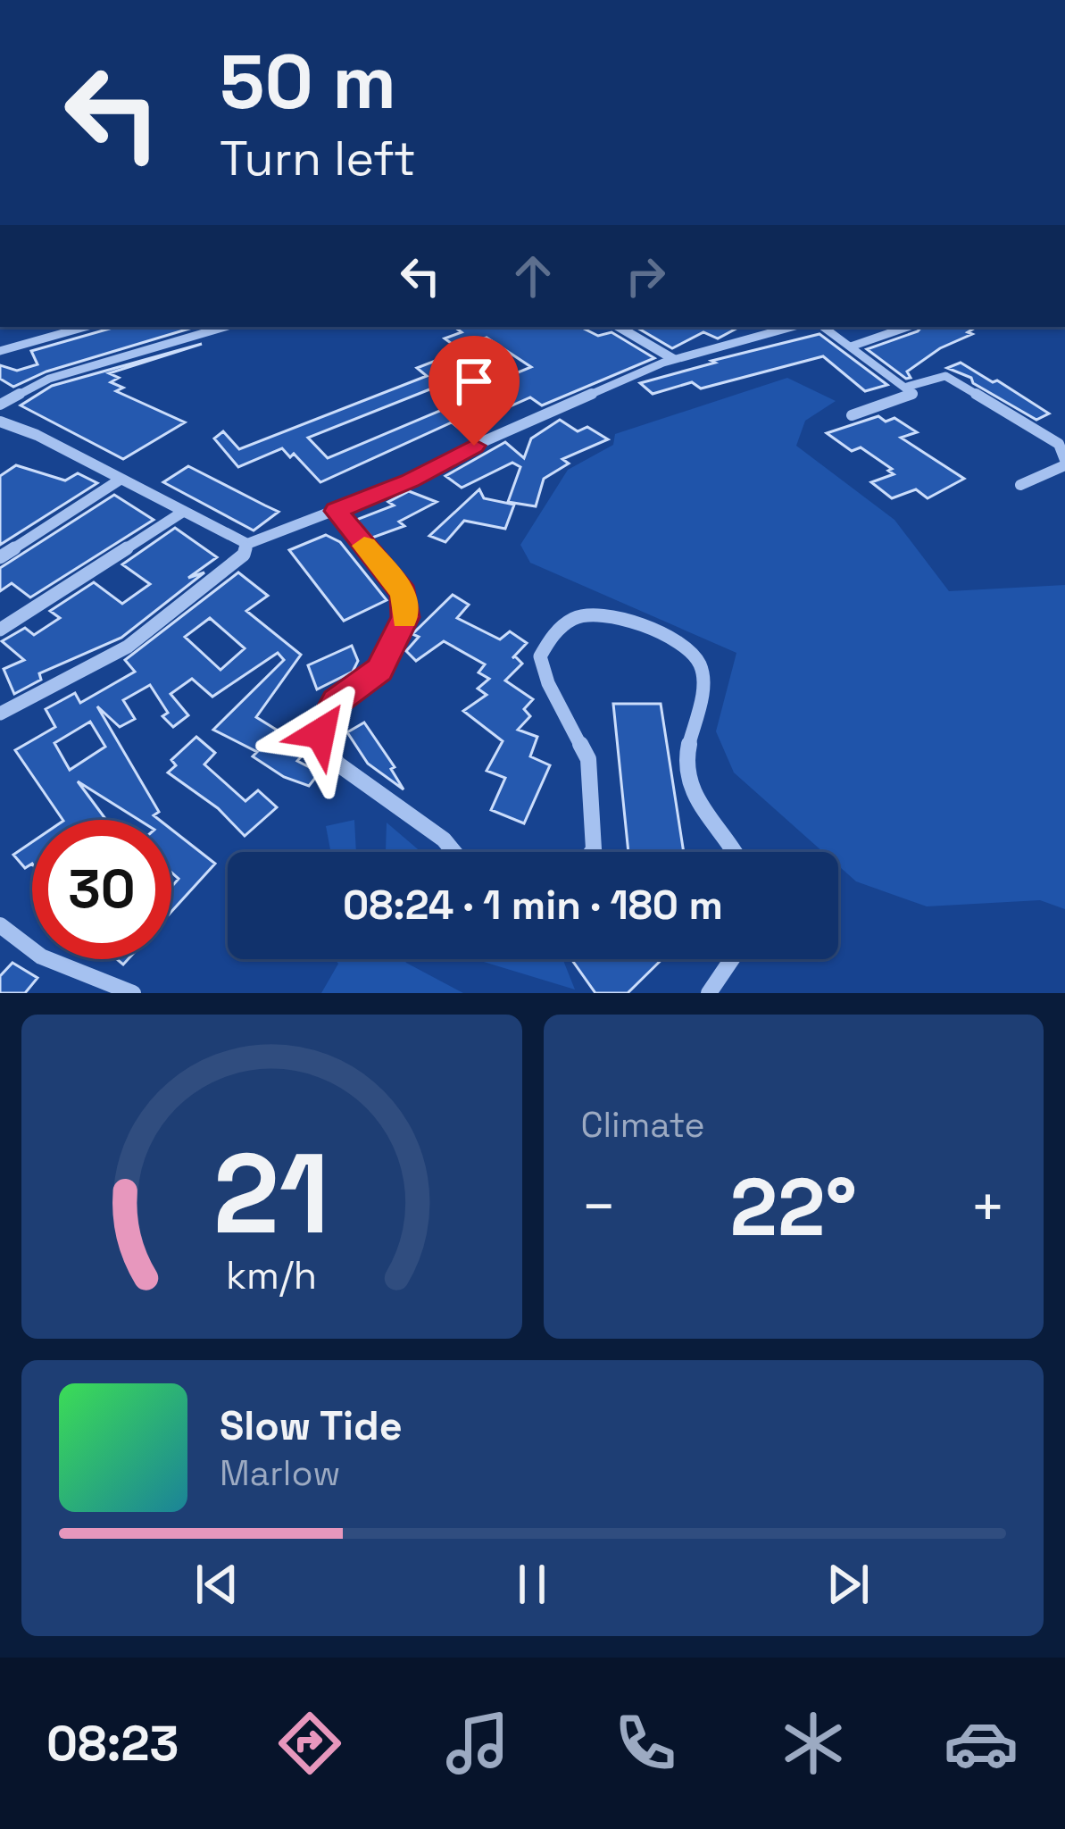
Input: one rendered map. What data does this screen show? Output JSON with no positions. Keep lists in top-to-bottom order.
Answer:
{
  "page": {
    "turn": ["50 m", "Turn left"],
    "limit": "30",
    "trip": "08:24 · 1 min · 180 m",
    "tile": "Climate",
    "heat": ["−", "22°", "+"],
    "song": ["Slow Tide", "Marlow"],
    "tabs": "08:23",
    "gauge": ["21", "km/h"]
  }
}
